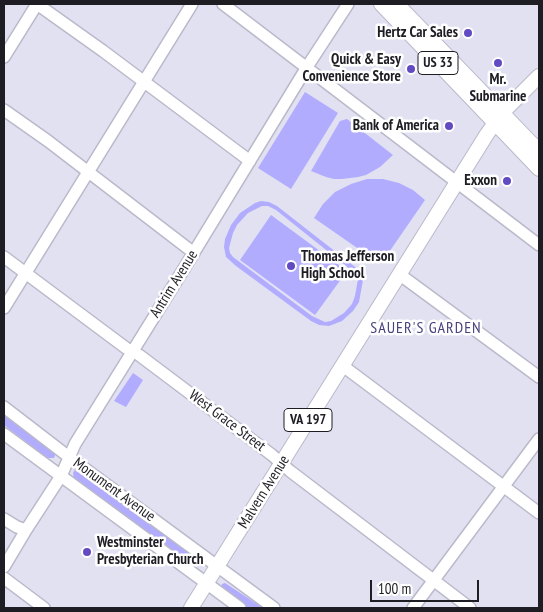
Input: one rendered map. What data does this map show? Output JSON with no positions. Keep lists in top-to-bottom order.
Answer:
{
  "streets": {
    "main road": ["US 33", "VA 197", "Malvern Avenue"],
    "street": ["Antrim Avenue", "West Grace Street", "Monument Avenue"]
  },
  "crossings": [
    ["US 33", "VA 197"],
    ["US 33", "Malvern Avenue"],
    ["Antrim Avenue", "West Grace Street"],
    ["Antrim Avenue", "Monument Avenue"],
    ["VA 197", "Malvern Avenue"],
    ["West Grace Street", "Malvern Avenue"],
    ["Monument Avenue", "Malvern Avenue"]
  ],
  "districts": ["SAUER'S GARDEN"],
  "places": [
    "Hertz Car Sales",
    "Mr. Submarine",
    "Quick & Easy Convenience Store",
    "Bank of America",
    "Exxon",
    "Thomas Jefferson High School",
    "Westminster Presbyterian Church"
  ],
  "scale_bar": "100 m"
}
